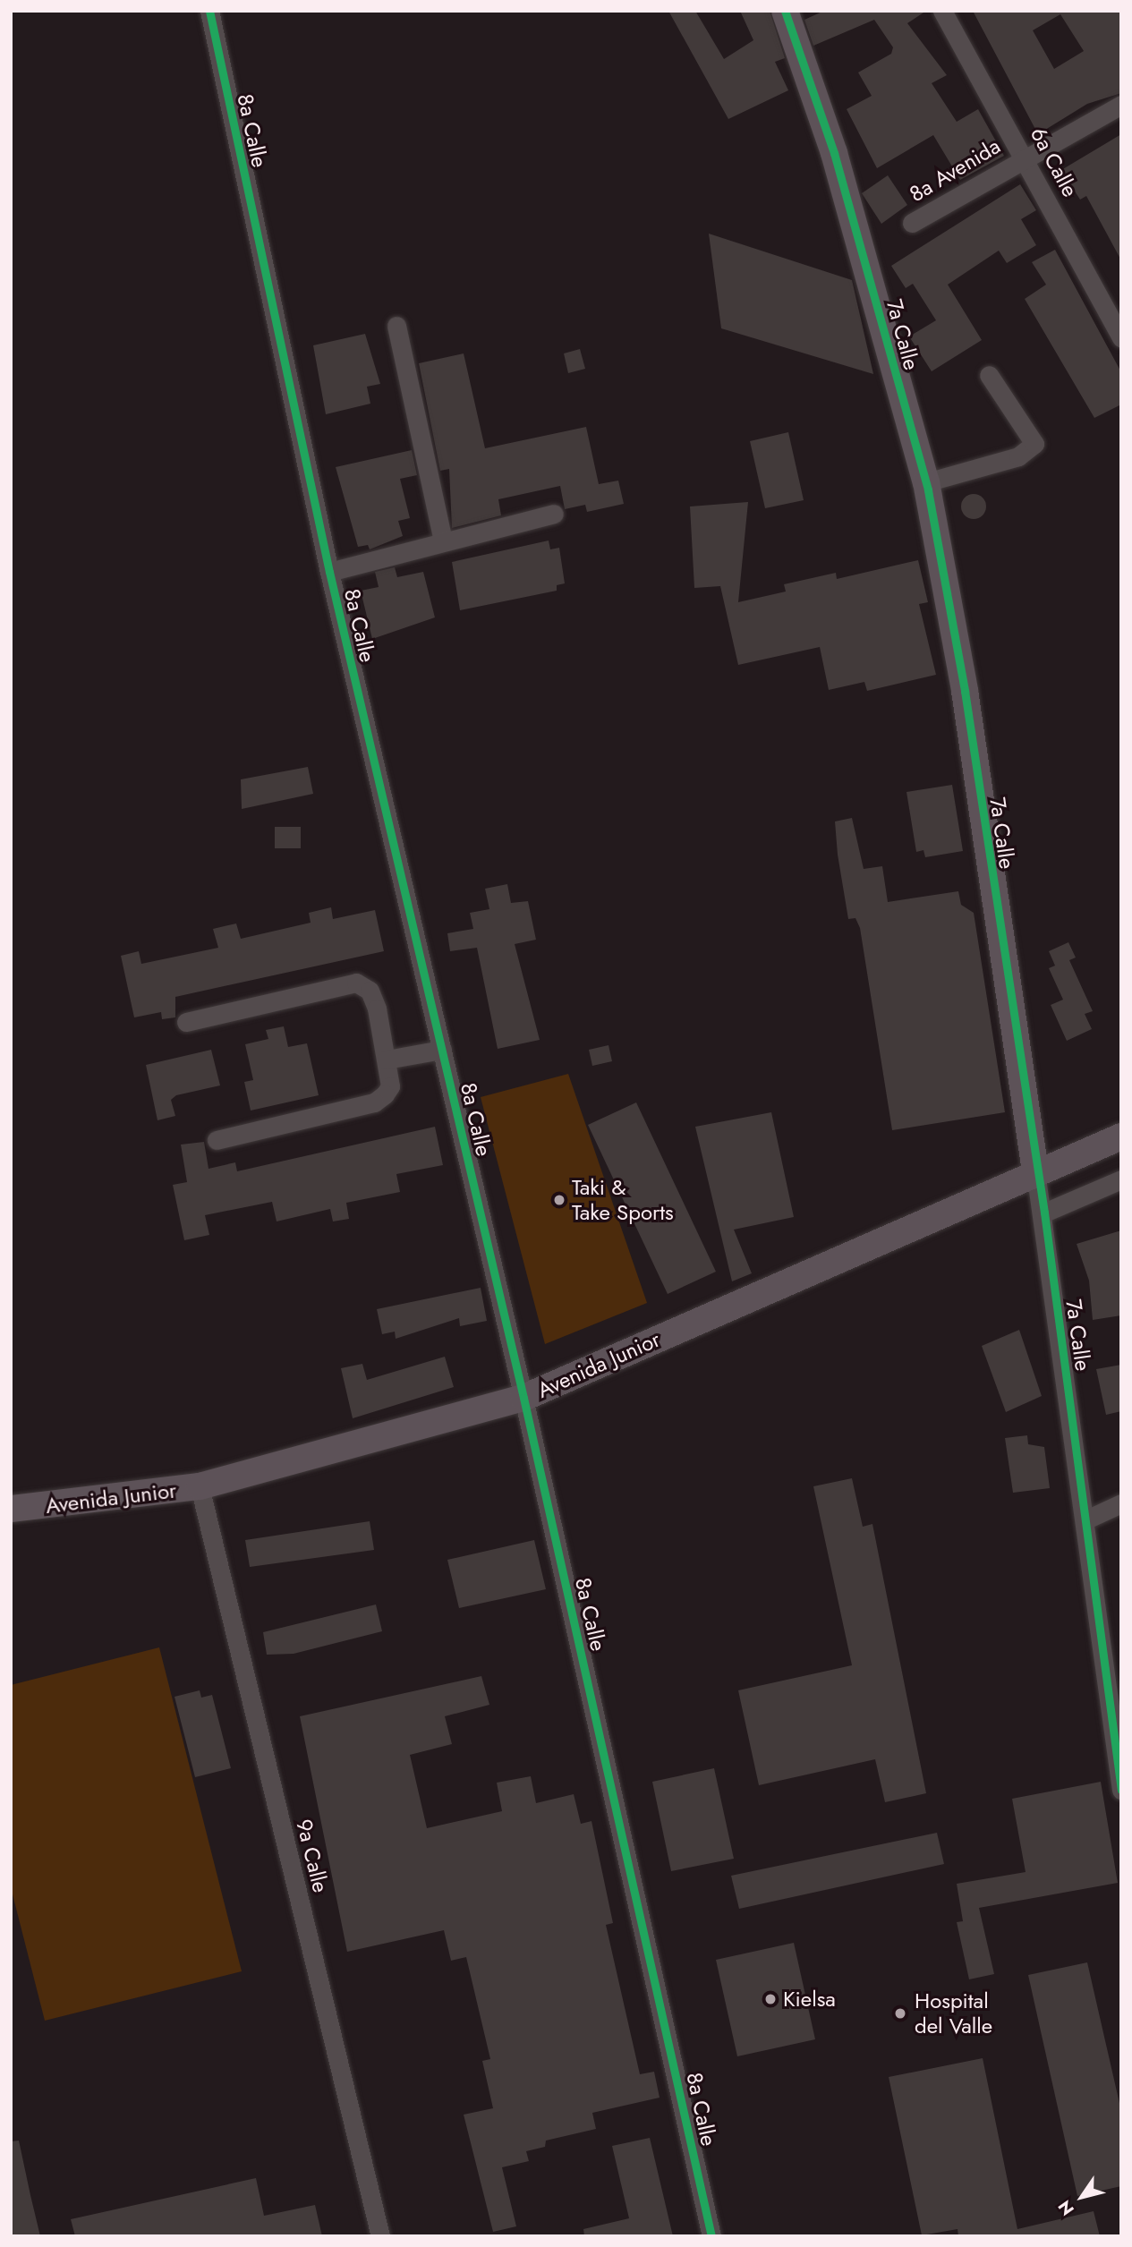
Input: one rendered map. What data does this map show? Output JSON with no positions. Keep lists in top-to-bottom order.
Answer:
{
  "streets": {
    "street": [
      "8a Calle",
      "6a Calle",
      "8a Avenida",
      "7a Calle",
      "Avenida Junior",
      "9a Calle"
    ]
  },
  "crossings": [
    ["8a Calle", "Avenida Junior"],
    ["6a Calle", "8a Avenida"],
    ["7a Calle", "Avenida Junior"],
    ["Avenida Junior", "9a Calle"]
  ],
  "places": ["Taki & Take Sports", "Kielsa", "Hospital del Valle"],
  "north": "bottom left"
}
